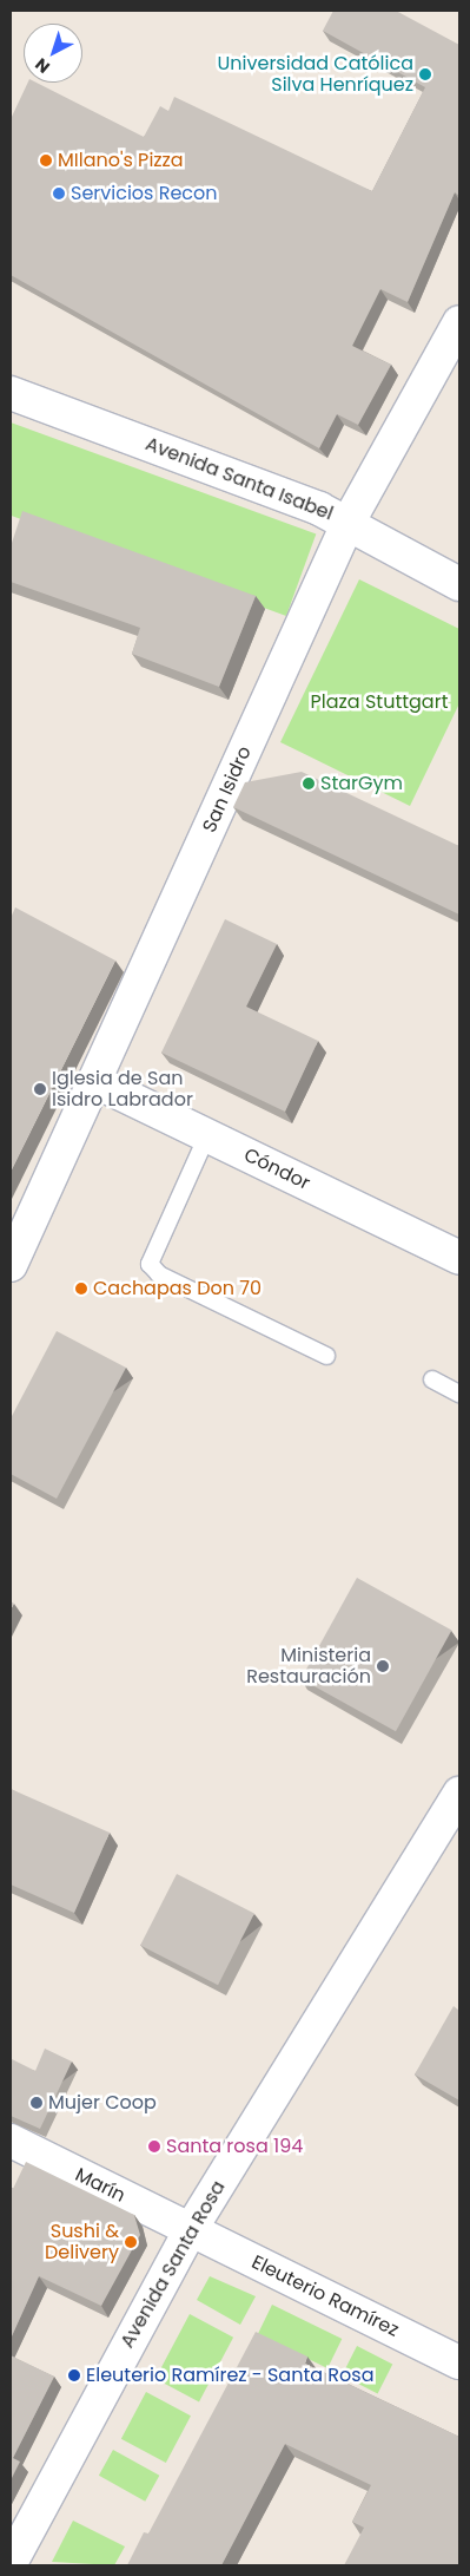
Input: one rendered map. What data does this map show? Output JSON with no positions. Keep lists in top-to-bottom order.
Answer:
{
  "streets": {
    "street": [
      "Avenida Santa Isabel",
      "San Isidro",
      "Cóndor",
      "Marín",
      "Avenida Santa Rosa",
      "Eleuterio Ramírez"
    ]
  },
  "crossings": [
    ["Avenida Santa Isabel", "San Isidro"],
    ["San Isidro", "Cóndor"],
    ["Marín", "Avenida Santa Rosa"],
    ["Marín", "Eleuterio Ramírez"],
    ["Avenida Santa Rosa", "Eleuterio Ramírez"]
  ],
  "parks": ["Plaza Stuttgart"],
  "places": [
    "Universidad Católica Silva Henríquez",
    "MIlano's Pizza",
    "Servicios Recon",
    "StarGym",
    "Iglesia de San Isidro Labrador",
    "Cachapas Don 70",
    "Ministeria Restauración",
    "Mujer Coop",
    "Santa rosa 194",
    "Sushi & Delivery",
    "Eleuterio Ramírez - Santa Rosa"
  ],
  "north": "bottom left"
}
